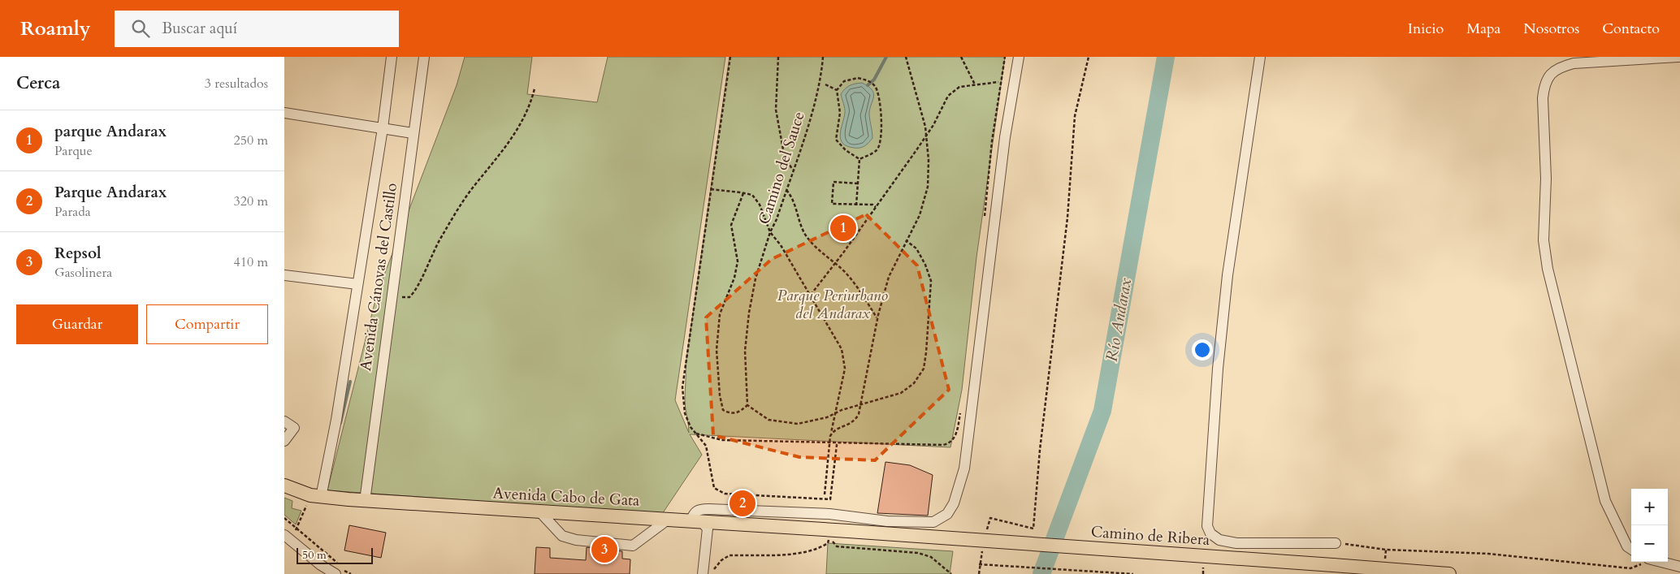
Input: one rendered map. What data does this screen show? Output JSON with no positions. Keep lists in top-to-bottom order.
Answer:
{
  "streets": {
    "main road": ["Avenida Cabo de Gata", "Camino de Ribera"],
    "street": ["Avenida Cánovas del Castillo"],
    "path": ["Camino del Sauce"]
  },
  "crossings": [
    ["Avenida Cánovas del Castillo", "Avenida Cabo de Gata"],
    ["Avenida Cabo de Gata", "Camino de Ribera"]
  ],
  "water": ["Río Andarax"],
  "parks": ["Parque Periurbano del Andarax"],
  "scale_bar": "50 m",
  "page": {
    "header": "Roamly",
    "search": "Buscar aquí",
    "nav": [
      "Inicio",
      "Mapa",
      "Nosotros",
      "Contacto"
    ],
    "heading": ["Cerca", "3 resultados"],
    "list": [
      {
        "mark": "1",
        "name": "parque Andarax",
        "note": "Parque",
        "value": "250 m"
      },
      {
        "mark": "2",
        "name": "Parque Andarax",
        "note": "Parada",
        "value": "320 m"
      },
      {
        "mark": "3",
        "name": "Repsol",
        "note": "Gasolinera",
        "value": "410 m"
      }
    ],
    "pins": ["1", "2", "3"],
    "buttons": ["Guardar", "Compartir"],
    "map_buttons": ["+", "−"],
    "scale": "50 m"
  }
}
